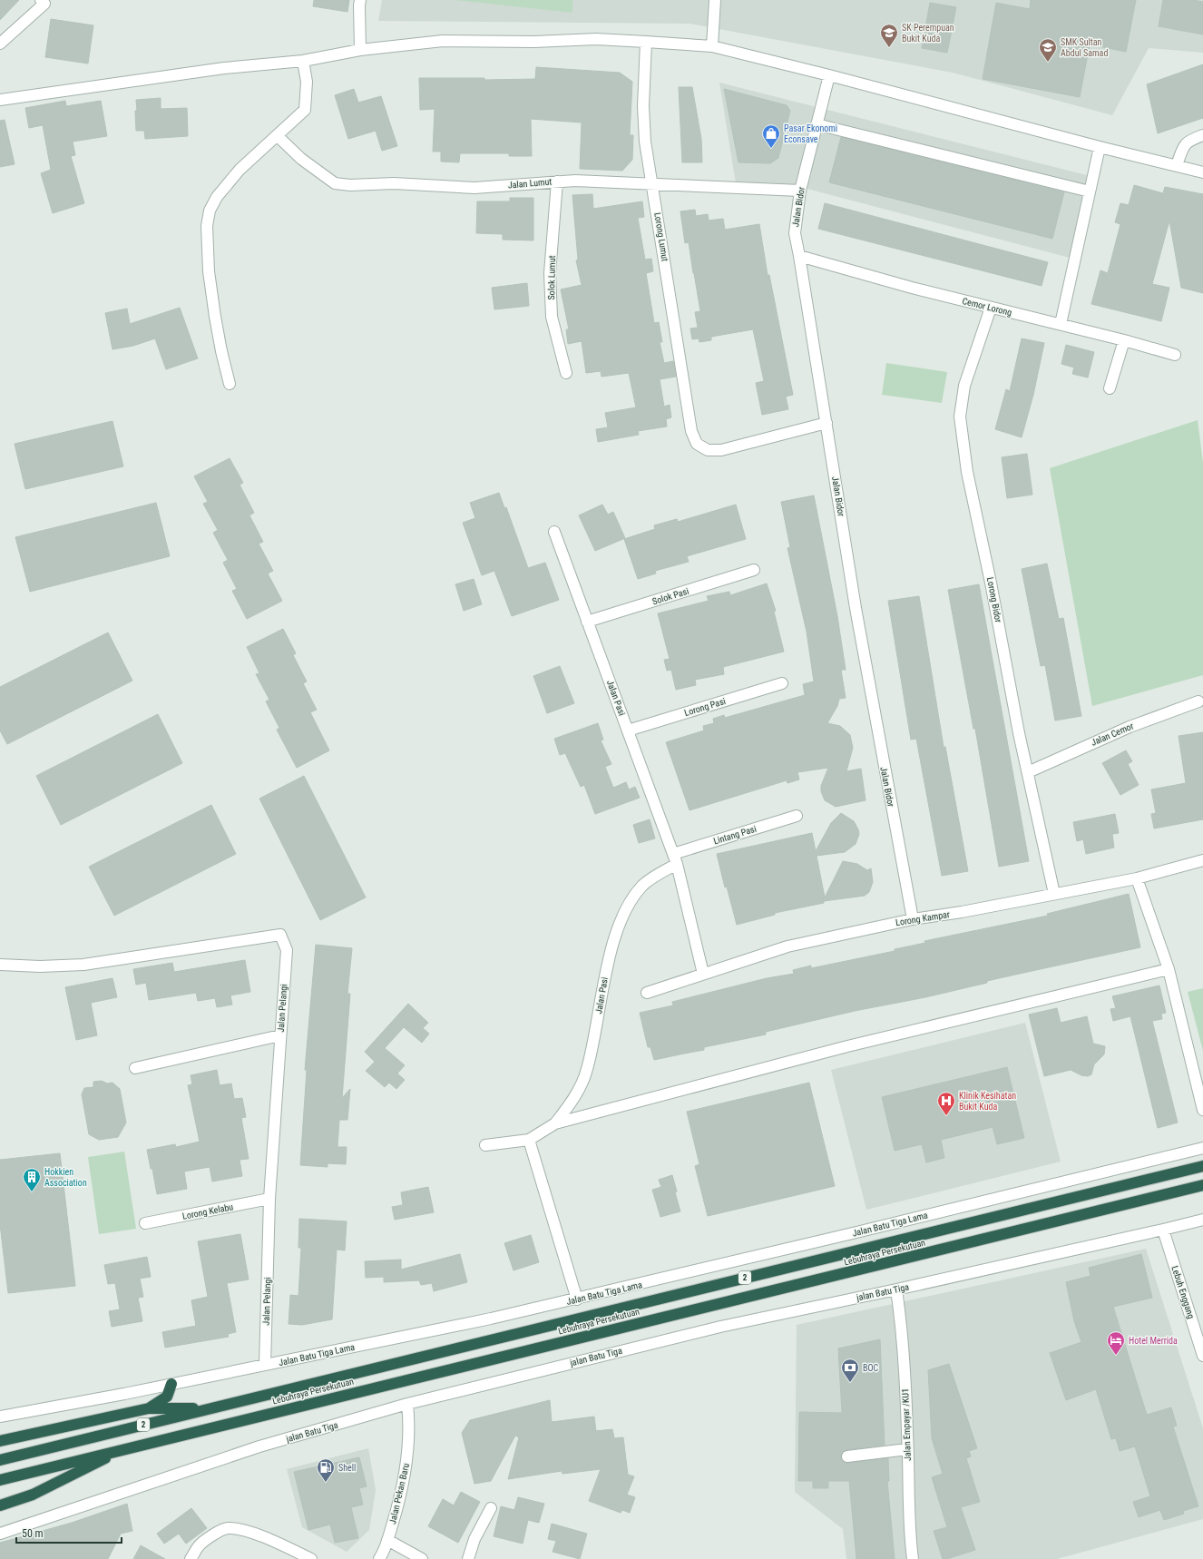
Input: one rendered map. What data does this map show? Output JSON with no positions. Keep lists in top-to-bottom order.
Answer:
{
  "streets": {
    "highway": ["Lebuhraya Persekutuan", "2"],
    "street": [
      "Jalan Lumut",
      "Jalan Bidor",
      "Lorong Lumut",
      "Solok Lumut",
      "Cemor Lorong",
      "Solok Pasi",
      "Lorong Bidor",
      "Jalan Pasi",
      "Lorong Pasi",
      "Jalan Cemor",
      "Lintang Pasi",
      "Lorong Kampar",
      "Jalan Pelangi",
      "Lorong Kelabu",
      "Jalan Batu Tiga Lama",
      "jalan Batu Tiga",
      "Lebuh Enggang",
      "Jalan Empayar /KU1",
      "Jalan Pekan Baru"
    ]
  },
  "crossings": [
    ["Jalan Lumut", "Jalan Bidor"],
    ["Jalan Lumut", "Lorong Lumut"],
    ["Jalan Lumut", "Solok Lumut"],
    ["Jalan Bidor", "Lorong Lumut"],
    ["Jalan Bidor", "Cemor Lorong"],
    ["Jalan Bidor", "Lorong Kampar"],
    ["Cemor Lorong", "Lorong Bidor"],
    ["Solok Pasi", "Jalan Pasi"],
    ["Lorong Bidor", "Jalan Cemor"],
    ["Lorong Bidor", "Lorong Kampar"],
    ["Jalan Pasi", "Lorong Pasi"],
    ["Jalan Pasi", "Lintang Pasi"],
    ["Jalan Pasi", "Lorong Kampar"],
    ["Jalan Pelangi", "Lorong Kelabu"],
    ["Jalan Pelangi", "Jalan Batu Tiga Lama"],
    ["jalan Batu Tiga", "Lebuh Enggang"],
    ["jalan Batu Tiga", "Jalan Empayar /KU1"],
    ["jalan Batu Tiga", "Jalan Pekan Baru"]
  ],
  "places": {
    "school or university": ["SK Perempuan Bukit Kuda", "SMK Sultan Abdul Samad"],
    "shop": ["Pasar Ekonomi Econsave"],
    "hospital": ["Klinik Kesihatan Bukit Kuda"],
    "building": ["Hokkien Association"],
    "hotel": ["Hotel Merrida"],
    "bank": ["BOC"],
    "fuel station": ["Shell"]
  },
  "scale_bar": "50 m"
}
